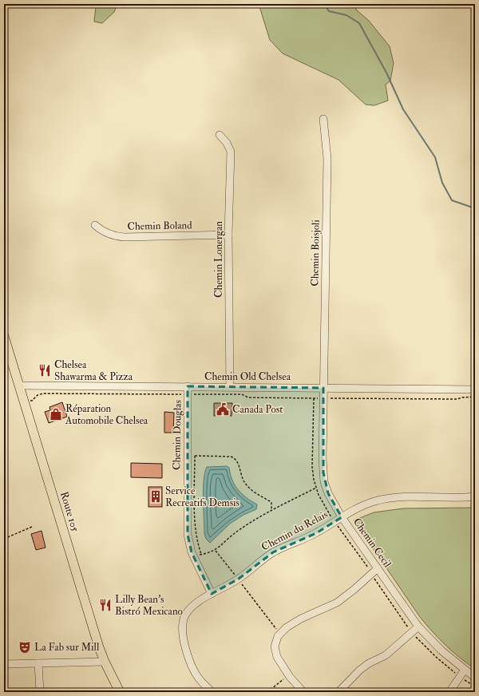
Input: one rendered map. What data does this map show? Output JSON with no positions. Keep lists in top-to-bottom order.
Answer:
{
  "streets": {
    "main road": ["Route 105"],
    "street": [
      "Chemin Boland",
      "Chemin Boisjoli",
      "Chemin Lonergan",
      "Chemin Old Chelsea",
      "Chemin Douglas",
      "Chemin du Relais",
      "Chemin Cecil"
    ]
  },
  "crossings": [
    ["Chemin Boland", "Chemin Lonergan"],
    ["Chemin Boisjoli", "Chemin Old Chelsea"],
    ["Chemin Boisjoli", "Chemin Cecil"],
    ["Chemin Lonergan", "Chemin Old Chelsea"],
    ["Chemin Old Chelsea", "Chemin Douglas"],
    ["Chemin Old Chelsea", "Route 105"],
    ["Chemin Old Chelsea", "Chemin Cecil"],
    ["Chemin Douglas", "Chemin du Relais"],
    ["Chemin du Relais", "Chemin Cecil"]
  ],
  "places": {
    "restaurant": ["Chelsea Shawarma & Pizza", "Lilly Bean's Bistró Mexicano"],
    "public building": ["Canada Post"],
    "shop": ["Réparation Automobile Chelsea"],
    "building": ["Service Recreatifs Demsis"],
    "theatre": ["La Fab sur Mill"]
  }
}
